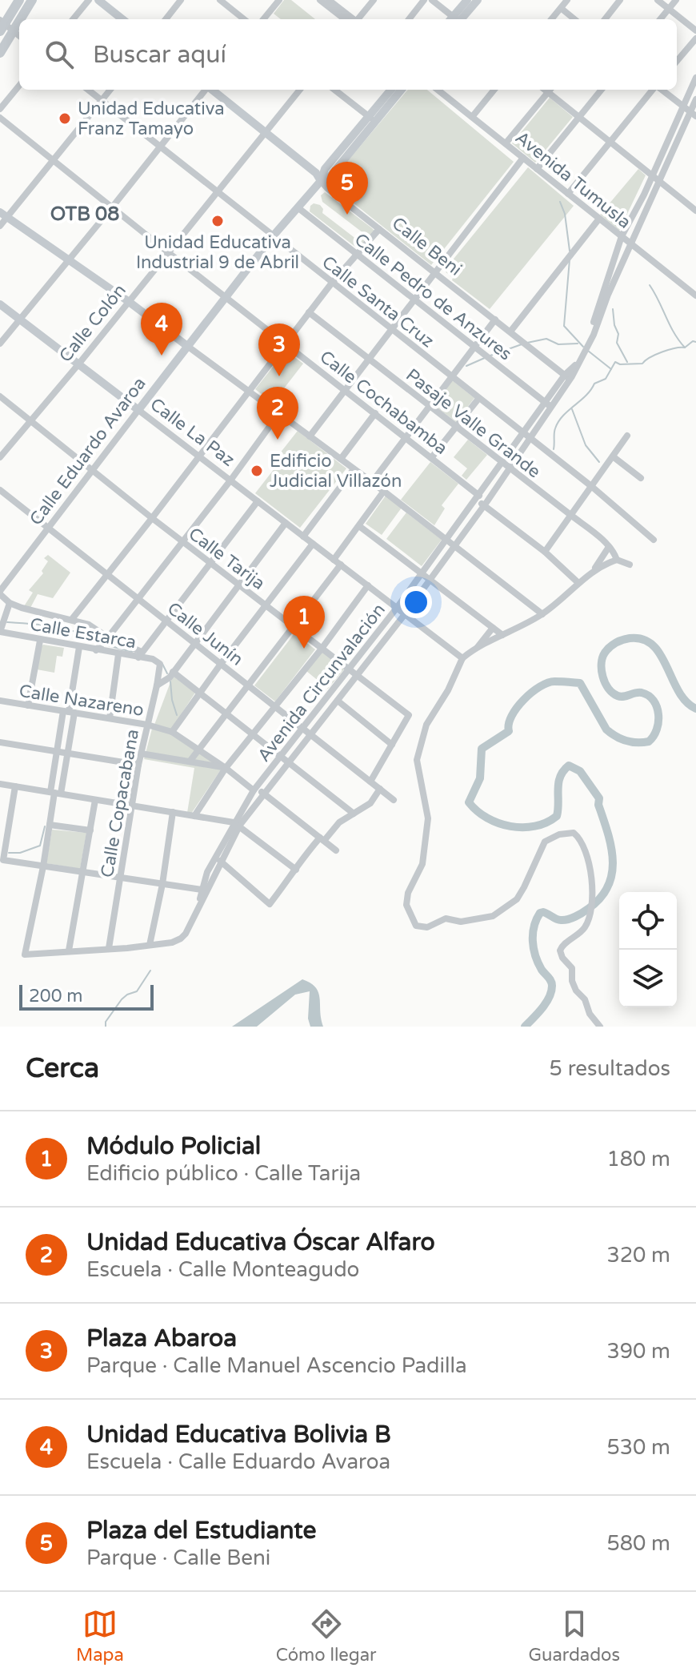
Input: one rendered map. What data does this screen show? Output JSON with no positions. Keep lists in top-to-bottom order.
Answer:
{
  "streets": {
    "main road": ["Calle Beni", "Calle La Paz", "Calle Eduardo Avaroa"],
    "street": [
      "Avenida Tumusla",
      "Calle Pedro de Anzures",
      "Calle Santa Cruz",
      "Calle Colón",
      "Calle Cochabamba",
      "Pasaje Valle Grande",
      "Calle Tarija",
      "Calle Estarca",
      "Calle Junín",
      "Avenida Circunvalación",
      "Calle Nazareno",
      "Calle Copacabana"
    ]
  },
  "crossings": [
    ["Avenida Tumusla", "Avenida Circunvalación"],
    ["Calle Beni", "Calle Colón"],
    ["Calle Beni", "Calle Eduardo Avaroa"],
    ["Calle Beni", "Avenida Circunvalación"],
    ["Calle Pedro de Anzures", "Calle Eduardo Avaroa"],
    ["Calle Pedro de Anzures", "Avenida Circunvalación"],
    ["Calle Santa Cruz", "Calle Colón"],
    ["Calle Santa Cruz", "Calle Eduardo Avaroa"],
    ["Calle Santa Cruz", "Avenida Circunvalación"],
    ["Calle Colón", "Calle Cochabamba"],
    ["Calle Colón", "Calle La Paz"],
    ["Calle Colón", "Calle Tarija"],
    ["Calle Cochabamba", "Calle Eduardo Avaroa"],
    ["Calle Cochabamba", "Avenida Circunvalación"],
    ["Pasaje Valle Grande", "Avenida Circunvalación"],
    ["Calle La Paz", "Calle Eduardo Avaroa"],
    ["Calle La Paz", "Avenida Circunvalación"],
    ["Calle Eduardo Avaroa", "Calle Tarija"],
    ["Calle Eduardo Avaroa", "Calle Junín"],
    ["Calle Tarija", "Calle Junín"],
    ["Calle Tarija", "Avenida Circunvalación"],
    ["Calle Estarca", "Calle Copacabana"],
    ["Calle Junín", "Avenida Circunvalación"],
    ["Avenida Circunvalación", "Calle Nazareno"],
    ["Avenida Circunvalación", "Calle Copacabana"],
    ["Calle Nazareno", "Calle Copacabana"]
  ],
  "districts": ["OTB 08"],
  "places": ["Unidad Educativa Franz Tamayo", "Unidad Educativa Industrial 9 de Abril", "Edificio Judicial Villazón"],
  "scale_bar": "200 m",
  "page": {
    "search": "Buscar aquí",
    "pins": [
      "5",
      "4",
      "3",
      "2",
      "1"
    ],
    "scale": "200 m",
    "heading": ["Cerca", "5 resultados"],
    "list": [
      {
        "mark": "1",
        "name": "Módulo Policial",
        "note": "Edificio público · Calle Tarija",
        "value": "180 m"
      },
      {
        "mark": "2",
        "name": "Unidad Educativa Óscar Alfaro",
        "note": "Escuela · Calle Monteagudo",
        "value": "320 m"
      },
      {
        "mark": "3",
        "name": "Plaza Abaroa",
        "note": "Parque · Calle Manuel Ascencio Padilla",
        "value": "390 m"
      },
      {
        "mark": "4",
        "name": "Unidad Educativa Bolivia B",
        "note": "Escuela · Calle Eduardo Avaroa",
        "value": "530 m"
      },
      {
        "mark": "5",
        "name": "Plaza del Estudiante",
        "note": "Parque · Calle Beni",
        "value": "580 m"
      }
    ],
    "nav": ["Mapa", "Cómo llegar", "Guardados"]
  }
}
